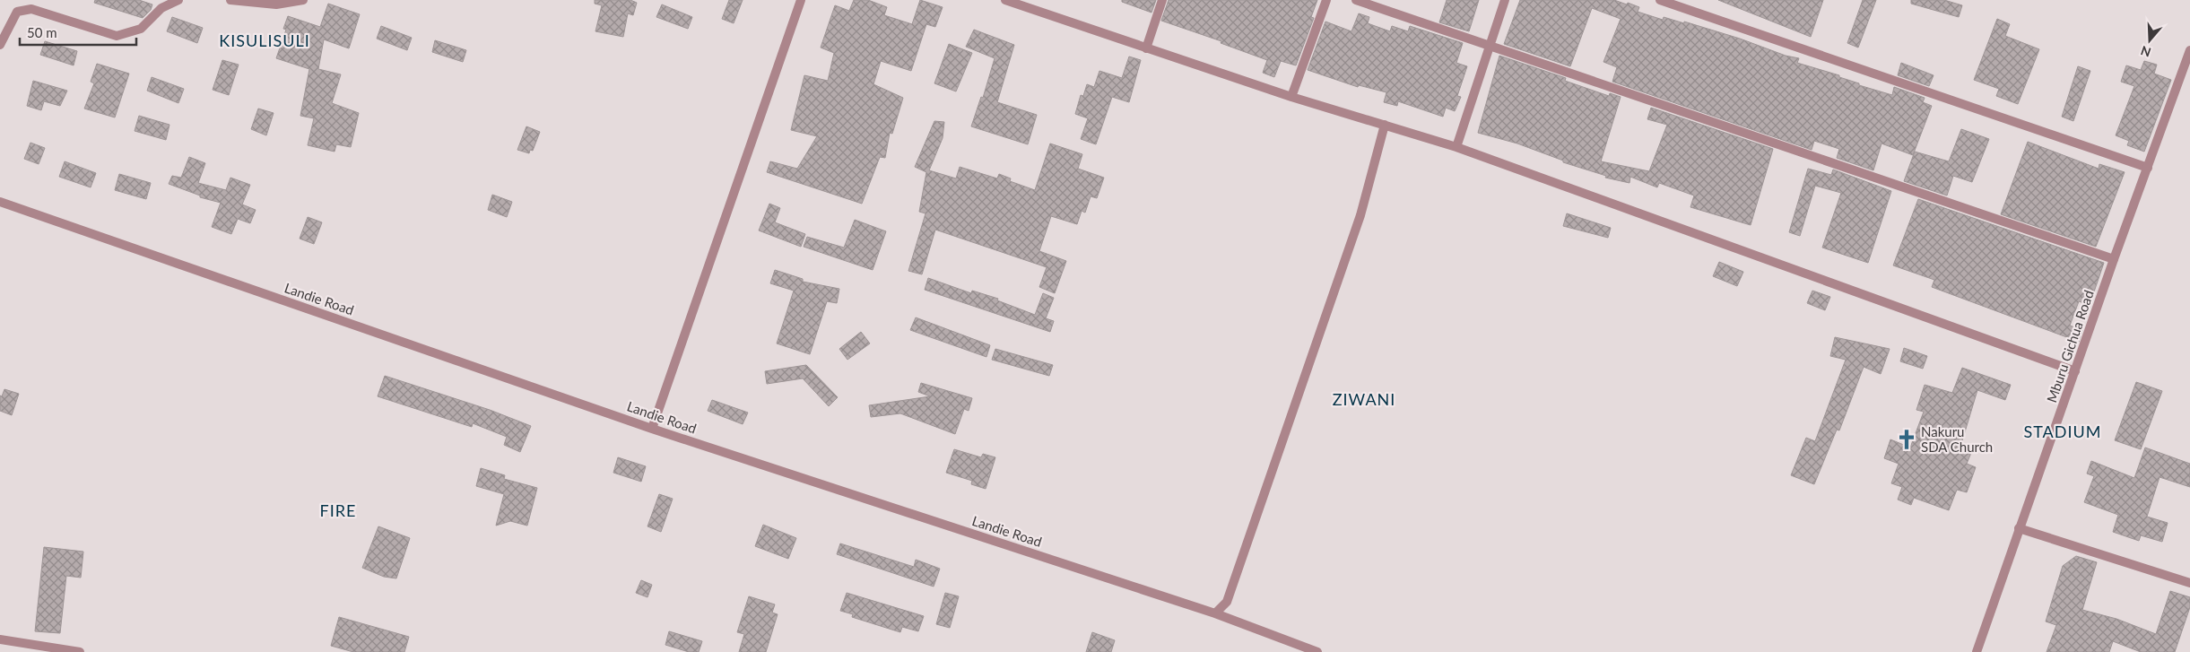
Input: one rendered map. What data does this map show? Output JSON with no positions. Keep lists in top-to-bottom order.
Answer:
{
  "streets": {
    "street": ["Landie Road", "Mburu Gichua Road"]
  },
  "districts": [
    "KISULISULI",
    "ZIWANI",
    "STADIUM",
    "FIRE"
  ],
  "places": {
    "church": ["Nakuru SDA Church"]
  },
  "scale_bar": "50 m",
  "north": "bottom"
}
